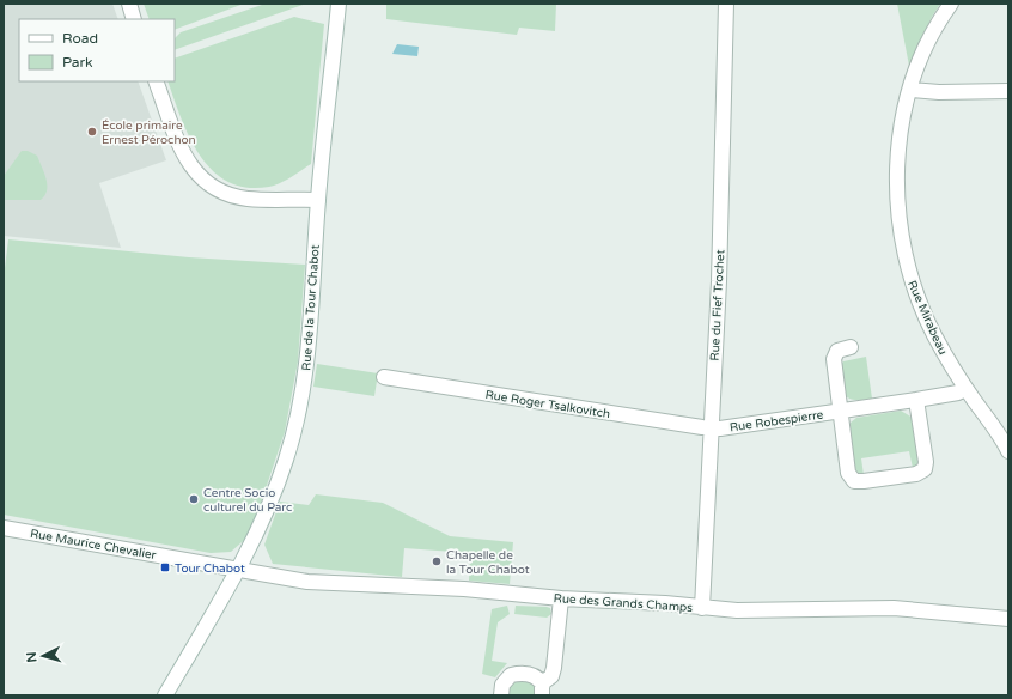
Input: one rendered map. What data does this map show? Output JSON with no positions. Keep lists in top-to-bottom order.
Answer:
{
  "streets": {
    "street": [
      "Rue du Fief Trochet",
      "Rue de la Tour Chabot",
      "Rue Mirabeau",
      "Rue Roger Tsalkovitch",
      "Rue Robespierre",
      "Rue Maurice Chevalier",
      "Rue des Grands Champs"
    ]
  },
  "crossings": [
    ["Rue du Fief Trochet", "Rue Roger Tsalkovitch"],
    ["Rue du Fief Trochet", "Rue Robespierre"],
    ["Rue du Fief Trochet", "Rue des Grands Champs"],
    ["Rue de la Tour Chabot", "Rue Maurice Chevalier"],
    ["Rue de la Tour Chabot", "Rue des Grands Champs"],
    ["Rue Mirabeau", "Rue Robespierre"],
    ["Rue Roger Tsalkovitch", "Rue Robespierre"],
    ["Rue Maurice Chevalier", "Rue des Grands Champs"]
  ],
  "places": {
    "other": ["École primaire Ernest Pérochon", "Centre Socio culturel du Parc", "Chapelle de la Tour Chabot"],
    "transit": ["Tour Chabot"]
  },
  "legend": ["Road", "Park"],
  "north": "left"
}
